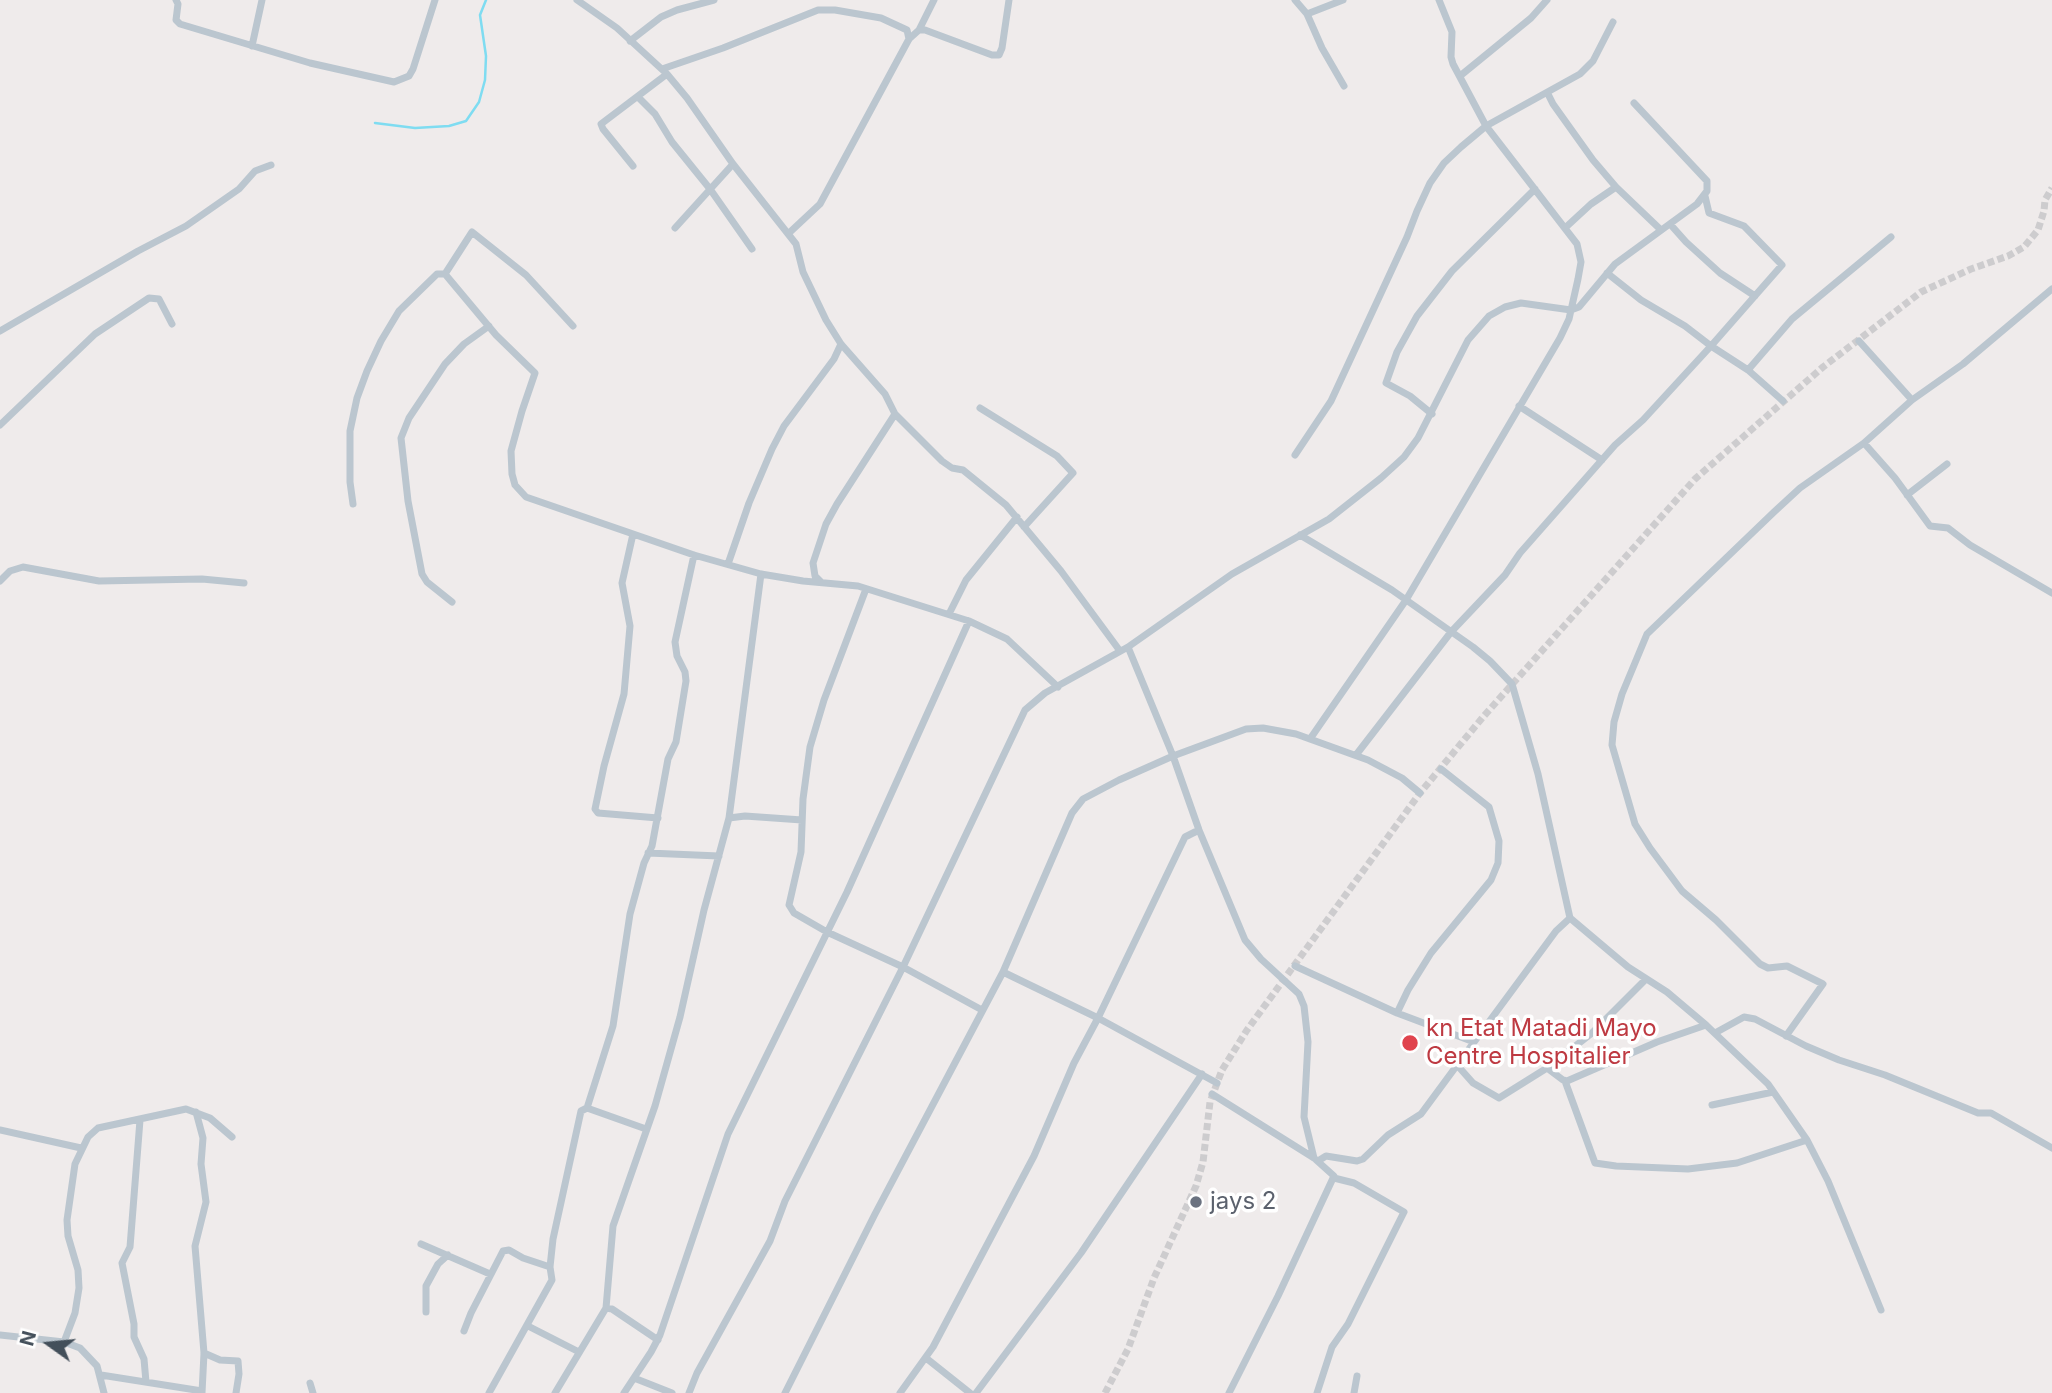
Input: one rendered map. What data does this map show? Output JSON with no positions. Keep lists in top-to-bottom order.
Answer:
{
  "places": ["kn Etat Matadi Mayo Centre Hospitalier", "jays 2"],
  "north": "left"
}
